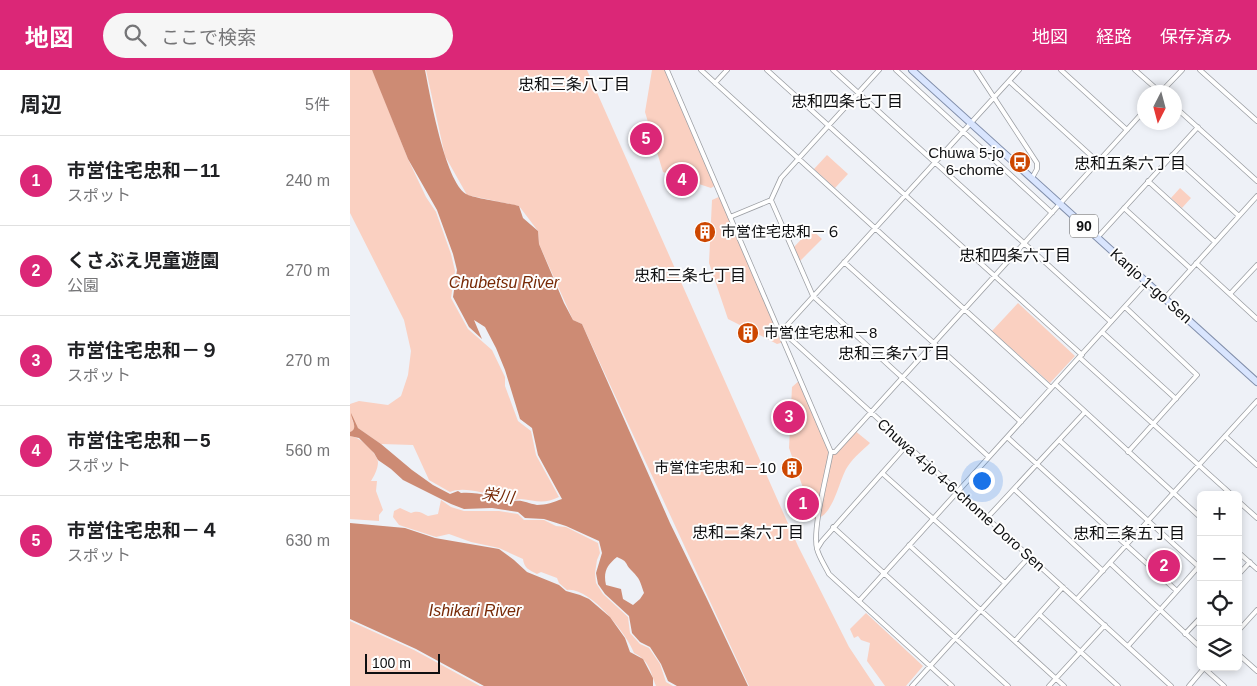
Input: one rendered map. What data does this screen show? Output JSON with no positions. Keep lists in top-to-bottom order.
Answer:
{
  "streets": {
    "main road": ["90", "Kanjo 1-go Sen"],
    "street": ["Chuwa 4-jo 4-6-chome Doro Sen"]
  },
  "crossings": [
    ["Kanjo 1-go Sen", "Chuwa 4-jo 4-6-chome Doro Sen"]
  ],
  "districts": [
    "忠和三条八丁目",
    "忠和四条七丁目",
    "忠和五条六丁目",
    "忠和四条六丁目",
    "忠和三条七丁目",
    "忠和三条六丁目",
    "忠和二条六丁目",
    "忠和三条五丁目"
  ],
  "water": ["Chubetsu River", "栄川", "Ishikari River"],
  "places": {
    "bus stop": ["Chuwa 5-jo 6-chome"],
    "building": ["市営住宅忠和－６", "市営住宅忠和－8", "市営住宅忠和－10"]
  },
  "scale_bar": "100 m",
  "north": "bottom",
  "page": {
    "header": "地図",
    "search": "ここで検索",
    "nav": ["地図", "経路", "保存済み"],
    "heading": ["周辺", "5件"],
    "pins": [
      "5",
      "4",
      "3",
      "1",
      "2"
    ],
    "list": [
      {
        "mark": "1",
        "name": "市営住宅忠和－11",
        "note": "スポット",
        "value": "240 m"
      },
      {
        "mark": "2",
        "name": "くさぶえ児童遊園",
        "note": "公園",
        "value": "270 m"
      },
      {
        "mark": "3",
        "name": "市営住宅忠和－９",
        "note": "スポット",
        "value": "270 m"
      },
      {
        "mark": "4",
        "name": "市営住宅忠和－5",
        "note": "スポット",
        "value": "560 m"
      },
      {
        "mark": "5",
        "name": "市営住宅忠和－４",
        "note": "スポット",
        "value": "630 m"
      }
    ],
    "map_buttons": ["+", "−"],
    "scale": "100 m"
  }
}
